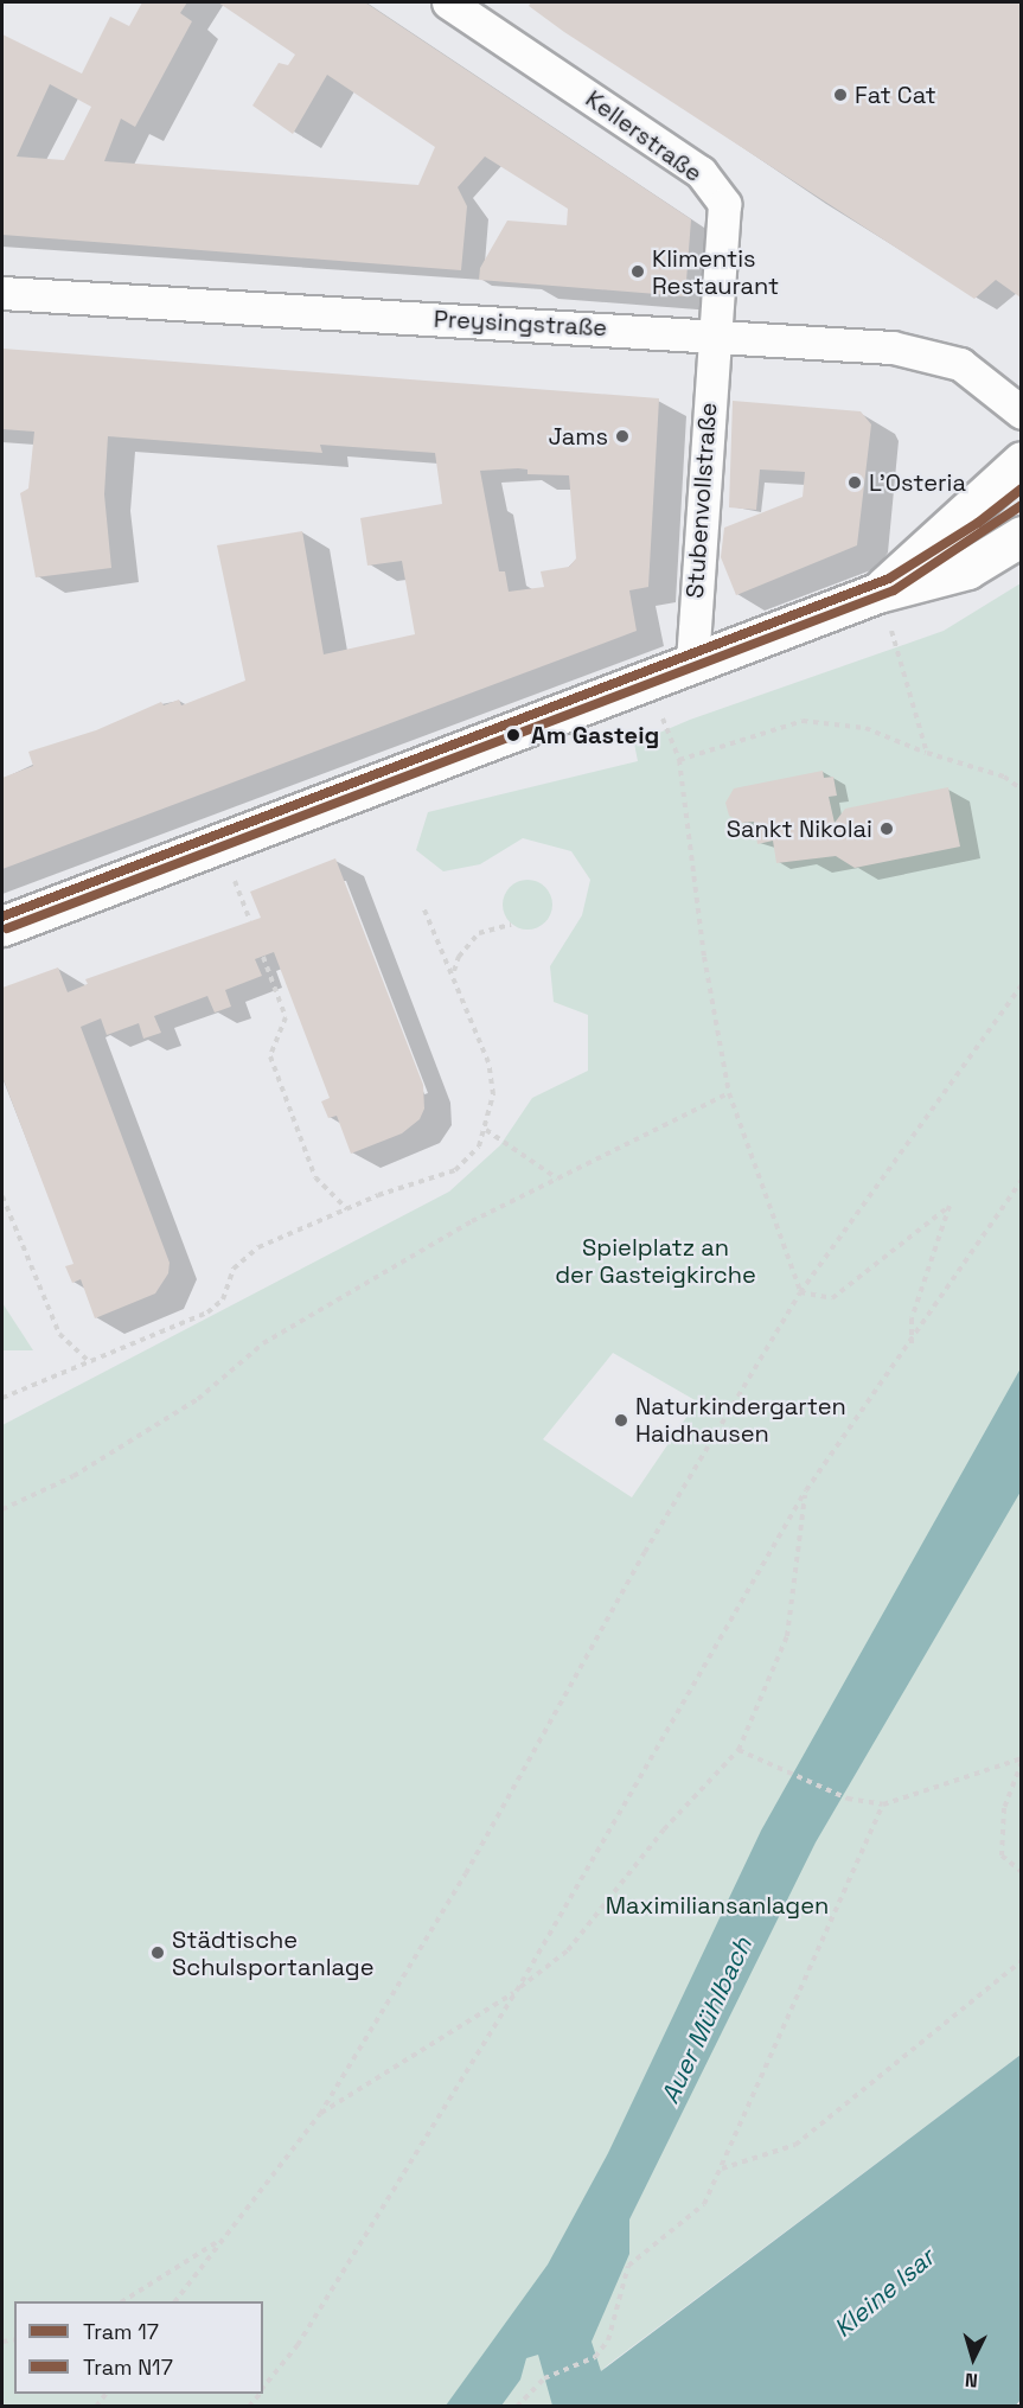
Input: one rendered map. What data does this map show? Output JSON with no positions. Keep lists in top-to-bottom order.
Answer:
{
  "streets": {
    "street": ["Kellerstraße", "Preysingstraße", "Stubenvollstraße"]
  },
  "crossings": [
    ["Kellerstraße", "Preysingstraße"],
    ["Kellerstraße", "Stubenvollstraße"],
    ["Preysingstraße", "Stubenvollstraße"]
  ],
  "water": ["Auer Mühlbach", "Kleine Isar"],
  "parks": ["Spielplatz an der Gasteigkirche", "Maximiliansanlagen"],
  "places": [
    "Fat Cat",
    "Klimentis Restaurant",
    "Jams",
    "L'Osteria",
    "Am Gasteig",
    "Sankt Nikolai",
    "Naturkindergarten Haidhausen",
    "Städtische Schulsportanlage"
  ],
  "lines": ["tram line 17", "tram line N17"],
  "legend": ["Tram 17", "Tram N17"],
  "north": "bottom"
}
